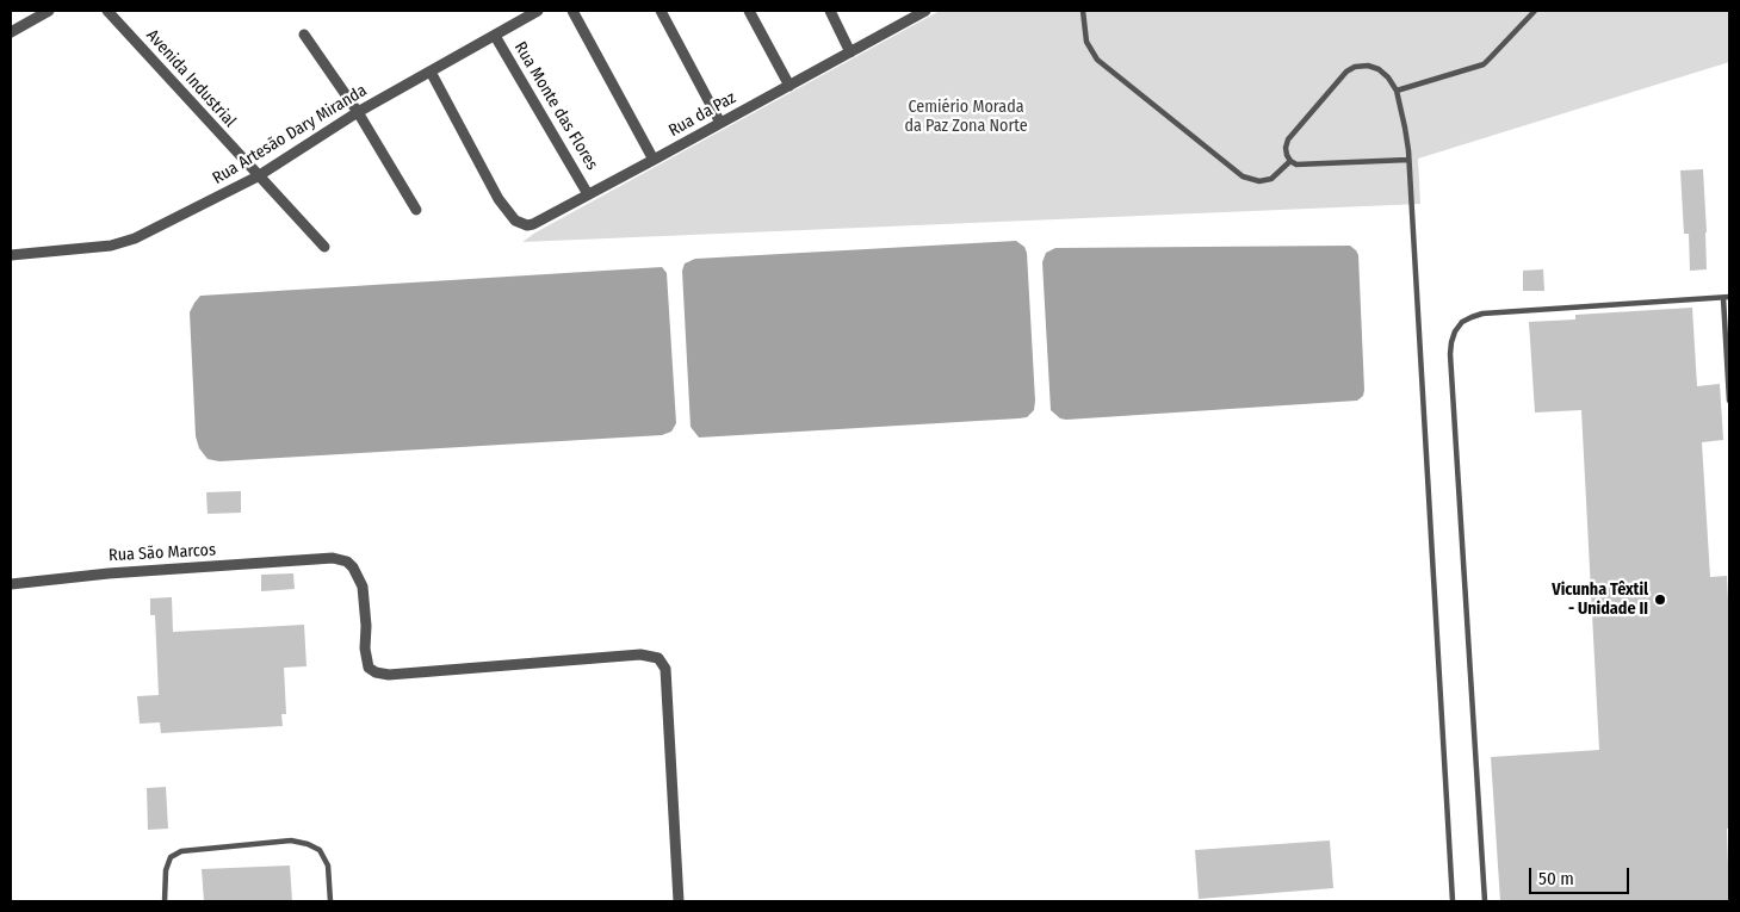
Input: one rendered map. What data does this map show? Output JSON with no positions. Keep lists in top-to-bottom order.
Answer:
{
  "streets": {
    "street": [
      "Avenida Industrial",
      "Rua Monte das Flores",
      "Rua da Paz",
      "Rua Artesão Dary Miranda",
      "Rua São Marcos"
    ]
  },
  "crossings": [
    ["Avenida Industrial", "Rua Artesão Dary Miranda"],
    ["Rua Monte das Flores", "Rua da Paz"],
    ["Rua Monte das Flores", "Rua Artesão Dary Miranda"],
    ["Rua da Paz", "Rua Artesão Dary Miranda"]
  ],
  "parks": ["Cemiério Morada da Paz Zona Norte"],
  "places": ["Vicunha Têxtil - Unidade II"],
  "scale_bar": "50 m"
}
